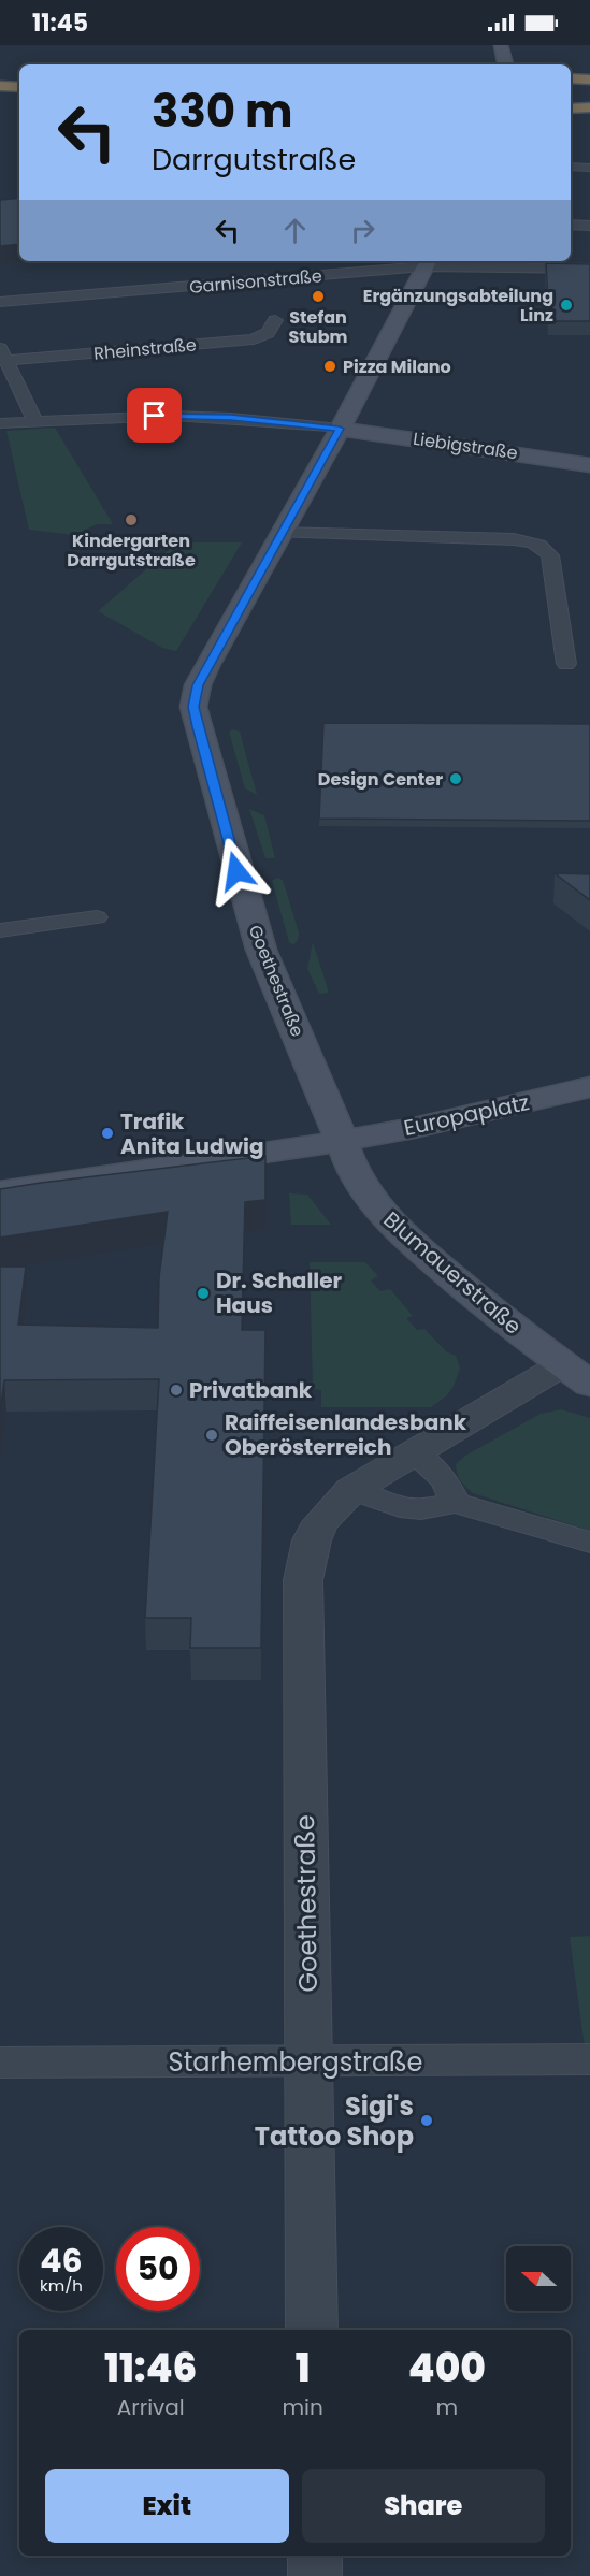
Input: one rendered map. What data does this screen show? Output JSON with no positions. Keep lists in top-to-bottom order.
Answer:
{
  "streets": {
    "main road": [
      "Liebigstraße",
      "Goethestraße",
      "Europaplatz",
      "Blumauerstraße"
    ],
    "street": ["Garnisonstraße", "Rheinstraße", "Starhembergstraße"]
  },
  "crossings": [
    ["Garnisonstraße", "Goethestraße"],
    ["Liebigstraße", "Goethestraße"],
    ["Goethestraße", "Europaplatz"],
    ["Goethestraße", "Blumauerstraße"],
    ["Goethestraße", "Starhembergstraße"],
    ["Europaplatz", "Blumauerstraße"]
  ],
  "places": [
    "Stefan Stubm",
    "Ergänzungsabteilung Linz",
    "Pizza Milano",
    "Kindergarten Darrgutstraße",
    "Design Center",
    "Trafik Anita Ludwig",
    "Dr. Schaller Haus",
    "Privatbank",
    "Raiffeisenlandesbank Oberösterreich",
    "Sigi's Tattoo Shop"
  ],
  "north": "left",
  "page": {
    "status": "11:45",
    "turn": ["330 m", "Darrgutstraße"],
    "speed": "46 km/h",
    "limit": "50",
    "eta": [
      "11:46",
      "Arrival",
      "1",
      "min",
      "400",
      "m"
    ],
    "buttons": ["Exit", "Share"]
  }
}
